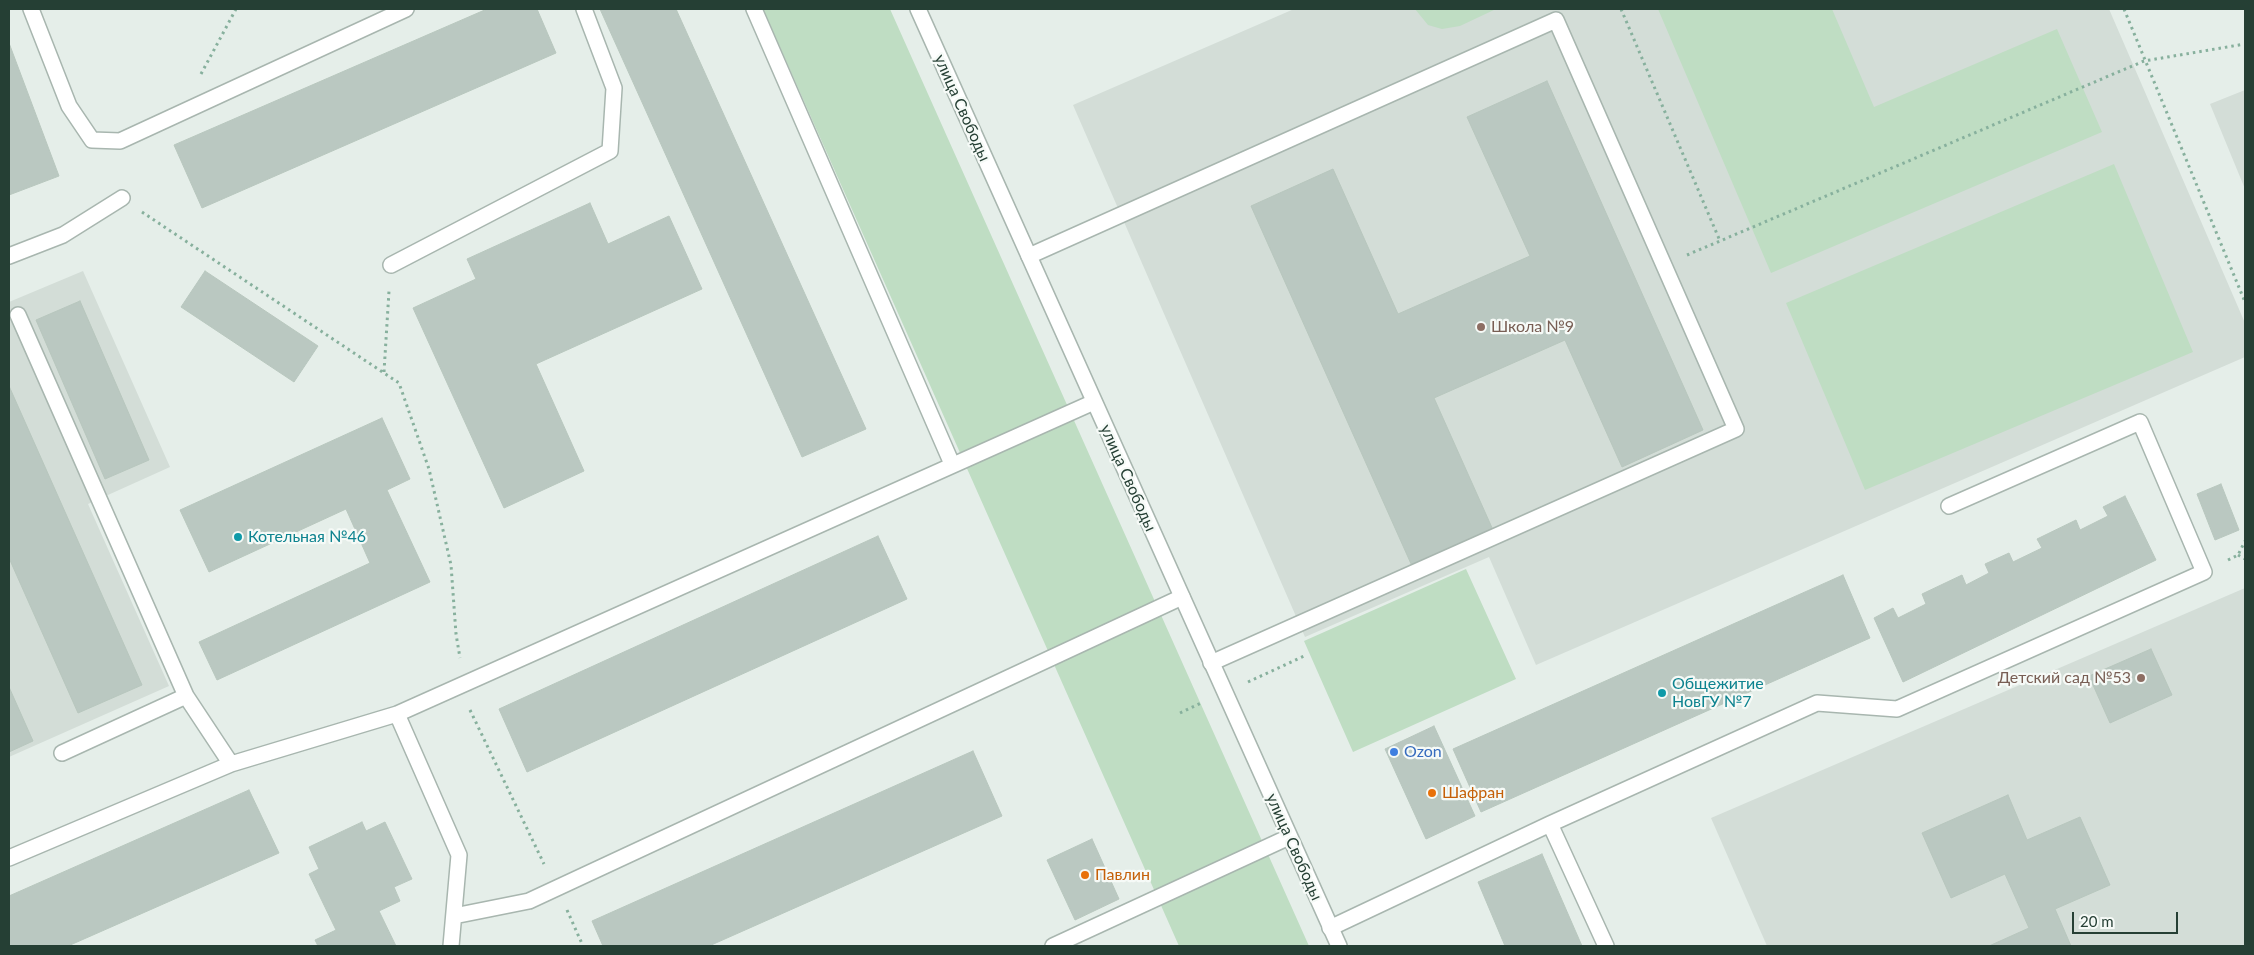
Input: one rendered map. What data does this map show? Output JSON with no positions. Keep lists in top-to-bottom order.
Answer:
{
  "streets": {
    "street": ["улица Свободы"]
  },
  "places": [
    "Школа №9",
    "Котельная №46",
    "Детский сад №53",
    "Общежитие НовГУ №7",
    "Ozon",
    "Шафран",
    "Павлин"
  ],
  "scale_bar": "20 m"
}
